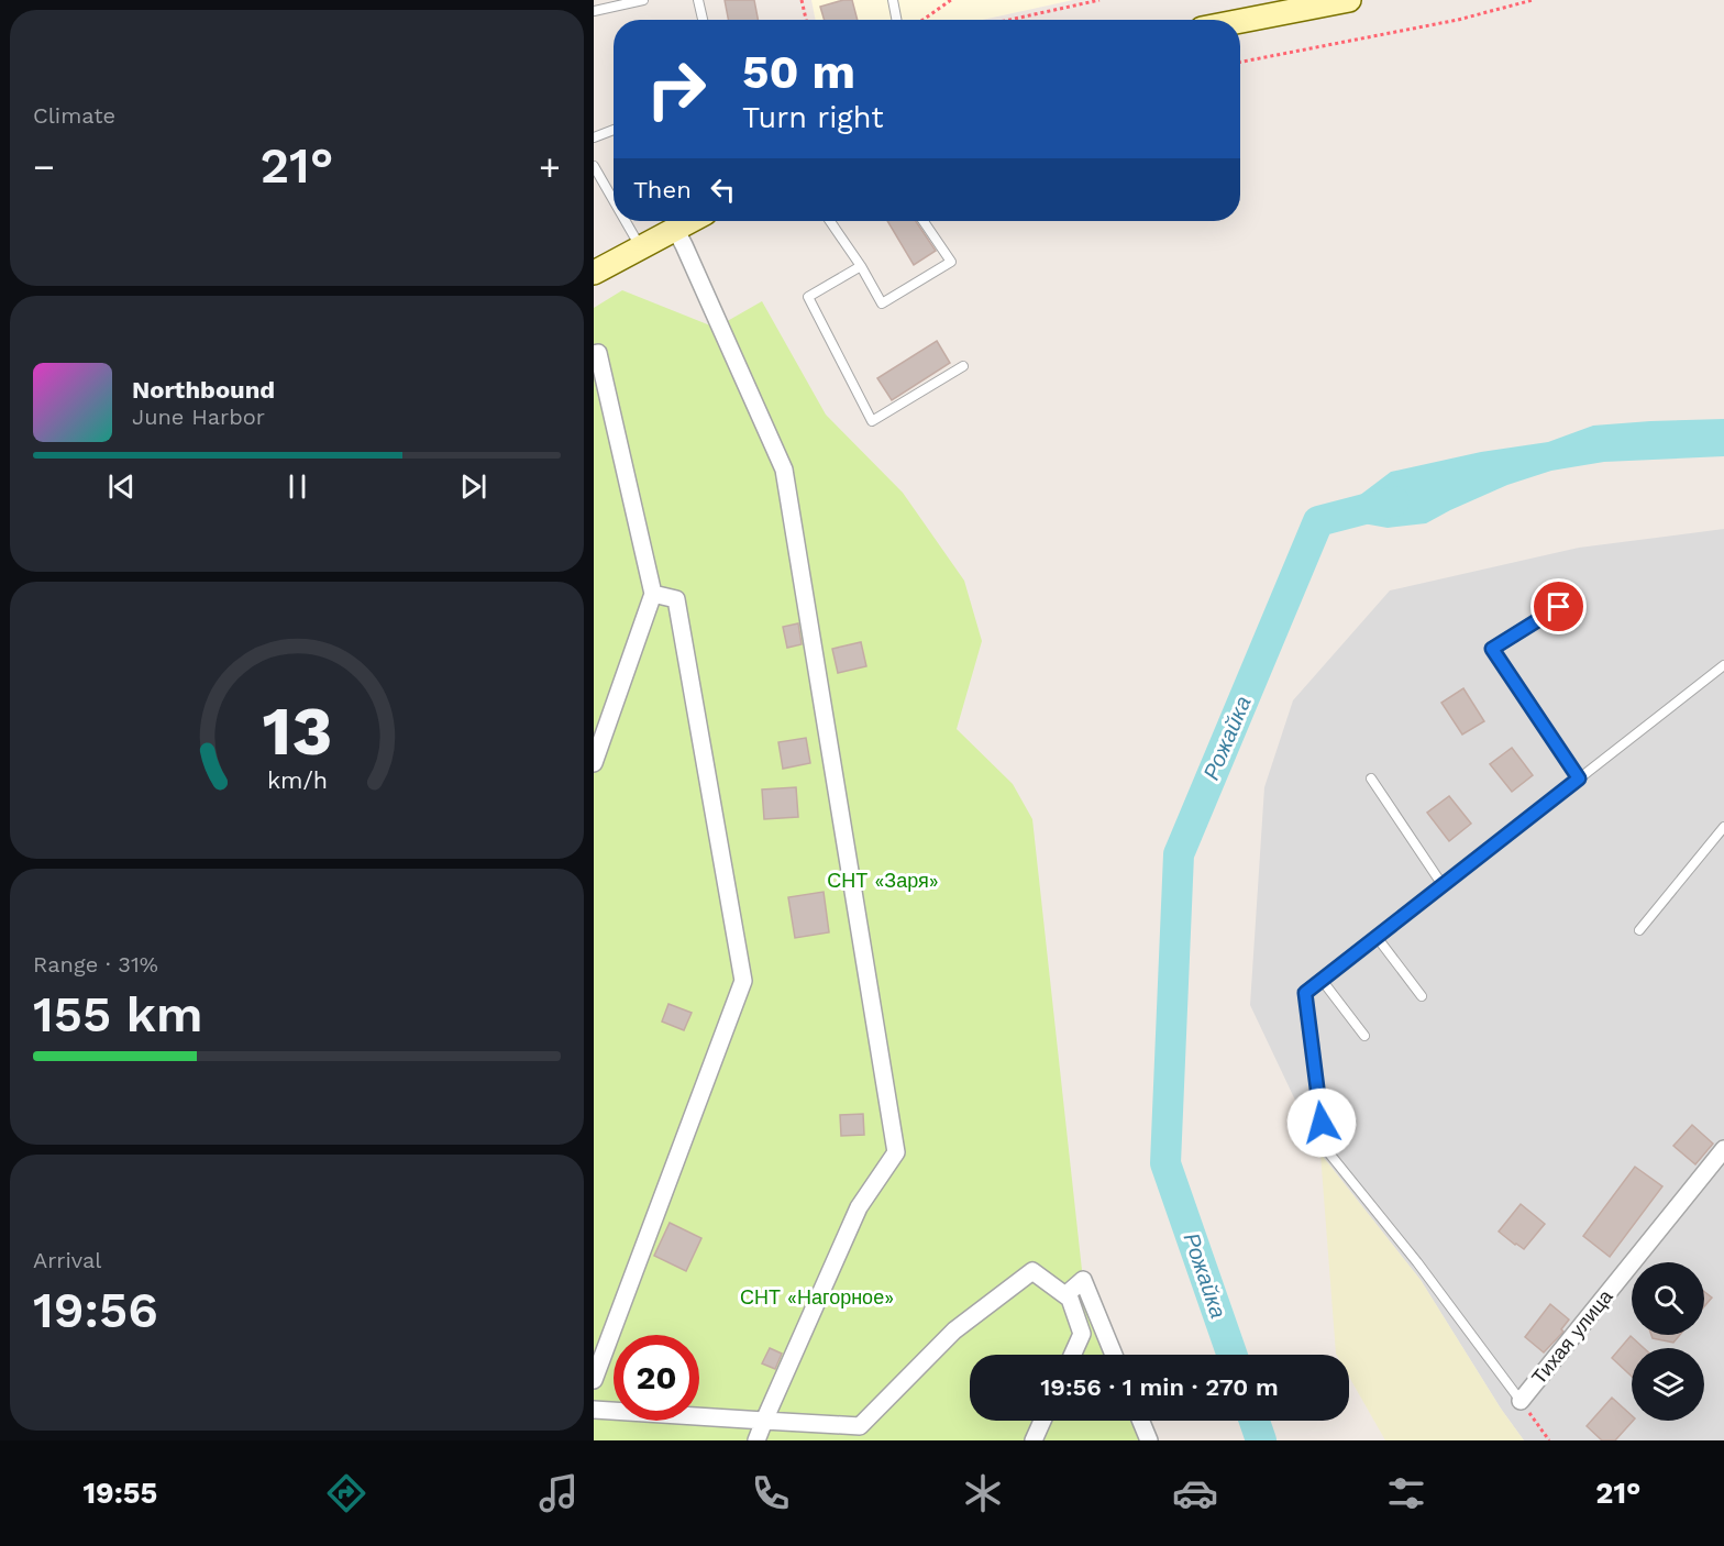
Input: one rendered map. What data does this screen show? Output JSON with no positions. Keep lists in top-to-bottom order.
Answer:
{
  "streets": {
    "street": ["Тихая улица"]
  },
  "water": ["Рожайка"],
  "parks": ["СНТ «Заря»", "СНТ «Нагорное»"],
  "page": {
    "tile": [
      "Climate",
      ["Range · 31%", "155 km"],
      ["Arrival", "19:56"]
    ],
    "turn": ["50 m", "Turn right"],
    "heat": ["−", "21°", "+"],
    "then": "Then",
    "song": ["Northbound", "June Harbor"],
    "limit": "20",
    "trip": "19:56 · 1 min · 270 m",
    "tabs": ["19:55", "21°"],
    "gauge": ["13", "km/h"]
  }
}
